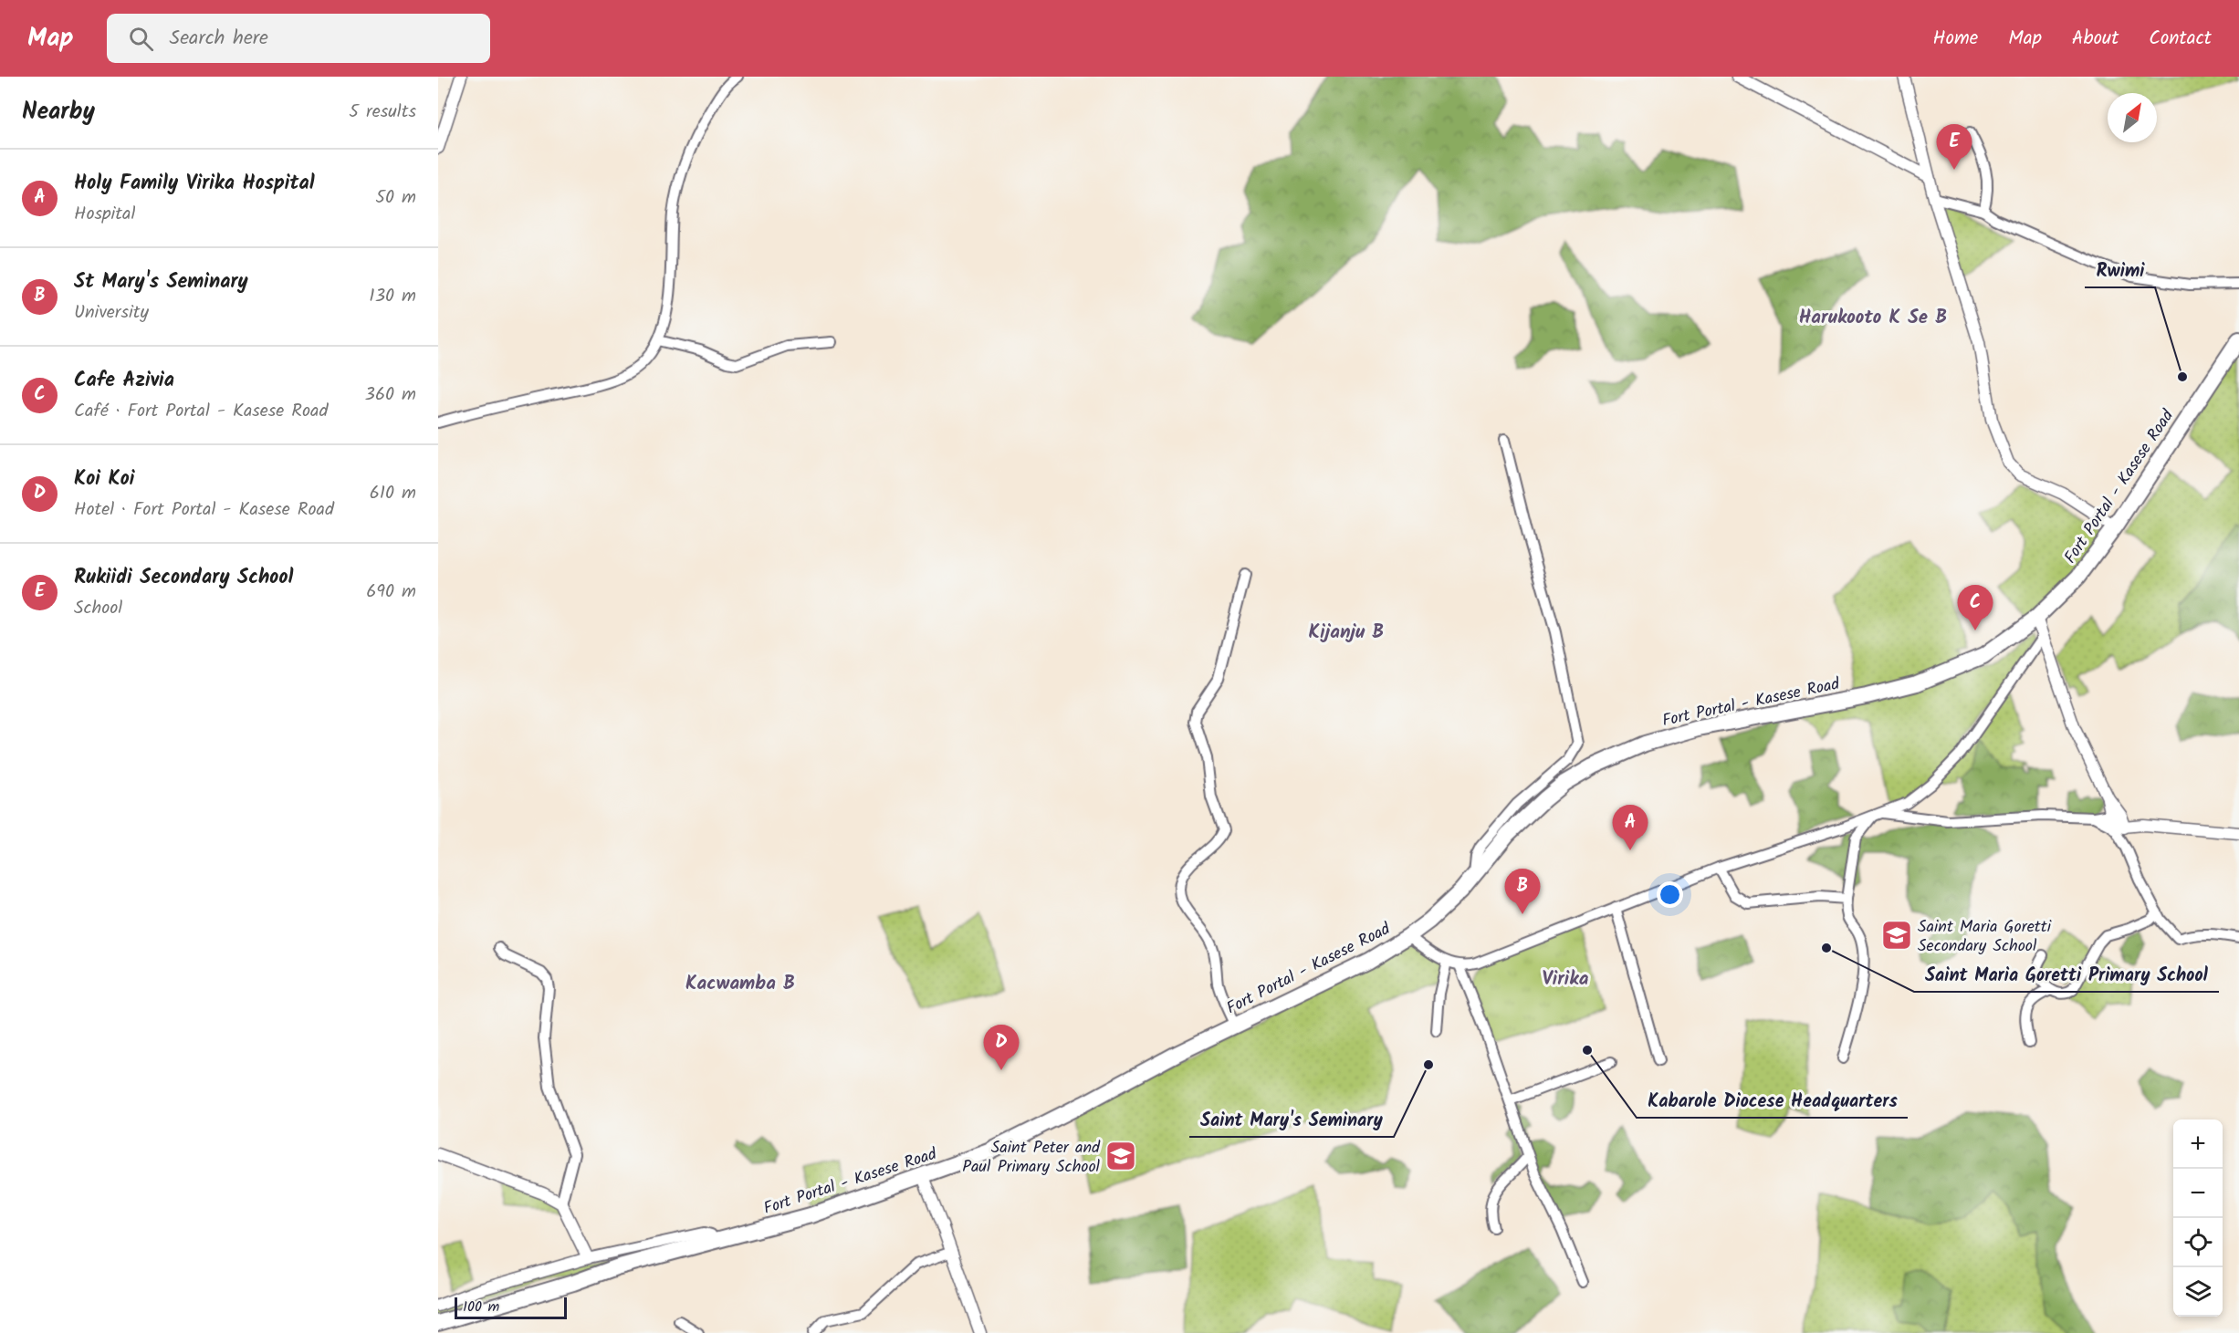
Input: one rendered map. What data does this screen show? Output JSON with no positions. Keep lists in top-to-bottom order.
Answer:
{
  "streets": {
    "highway": ["Fort Portal - Kasese Road"]
  },
  "districts": [
    "Harukooto K Se B",
    "Kijanju B",
    "Virika",
    "Kacwamba B"
  ],
  "places": {
    "other": [
      "Rwimi",
      "Saint Maria Goretti Primary School",
      "Kabarole Diocese Headquarters",
      "Saint Mary's Seminary"
    ],
    "school or university": ["Saint Maria Goretti Secondary School", "Saint Peter and Paul Primary School"]
  },
  "scale_bar": "100 m",
  "north": "top right",
  "page": {
    "header": "Map",
    "search": "Search here",
    "nav": [
      "Home",
      "Map",
      "About",
      "Contact"
    ],
    "heading": ["Nearby", "5 results"],
    "pins": [
      "E",
      "C",
      "A",
      "B",
      "D"
    ],
    "list": [
      {
        "mark": "A",
        "name": "Holy Family Virika Hospital",
        "note": "Hospital",
        "value": "50 m"
      },
      {
        "mark": "B",
        "name": "St Mary's Seminary",
        "note": "University",
        "value": "130 m"
      },
      {
        "mark": "C",
        "name": "Cafe Azivia",
        "note": "Café · Fort Portal - Kasese Road",
        "value": "360 m"
      },
      {
        "mark": "D",
        "name": "Koi Koi",
        "note": "Hotel · Fort Portal - Kasese Road",
        "value": "610 m"
      },
      {
        "mark": "E",
        "name": "Rukiidi Secondary School",
        "note": "School",
        "value": "690 m"
      }
    ],
    "map_buttons": ["+", "−"],
    "scale": "100 m"
  }
}
